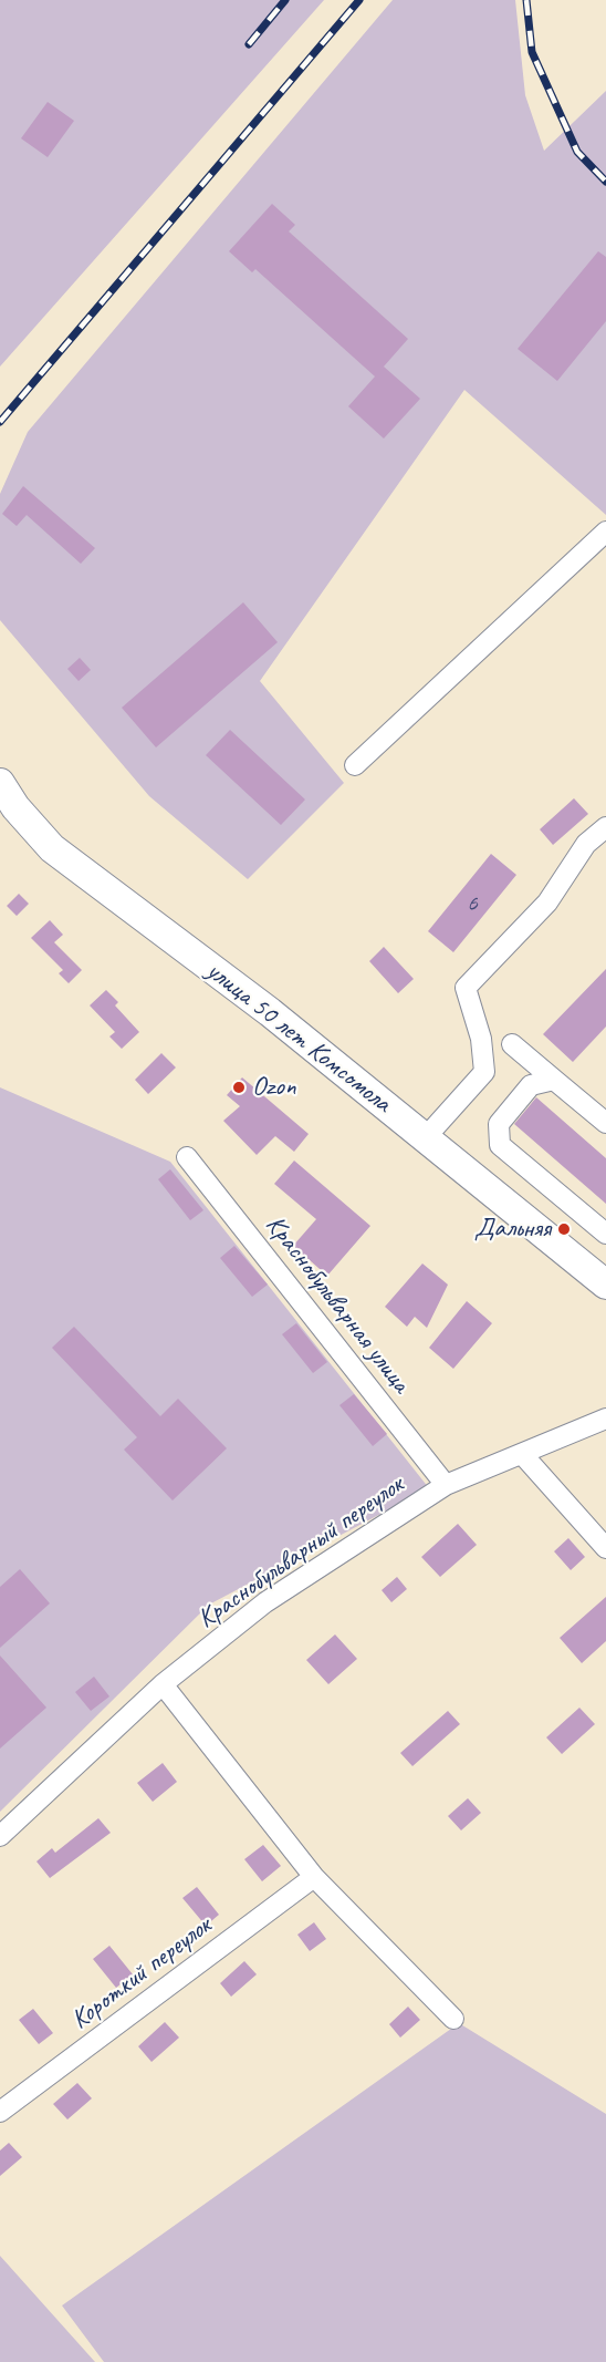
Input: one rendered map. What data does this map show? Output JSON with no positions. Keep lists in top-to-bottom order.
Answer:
{
  "streets": {
    "street": [
      "улица 50 лет Комсомола",
      "Краснобульварная улица",
      "Краснобульварный переулок",
      "Короткий переулок"
    ]
  },
  "crossings": [
    ["Краснобульварная улица", "Краснобульварный переулок"]
  ],
  "places": ["Ozon", "Дальняя"],
  "house_numbers": ["6"]
}
